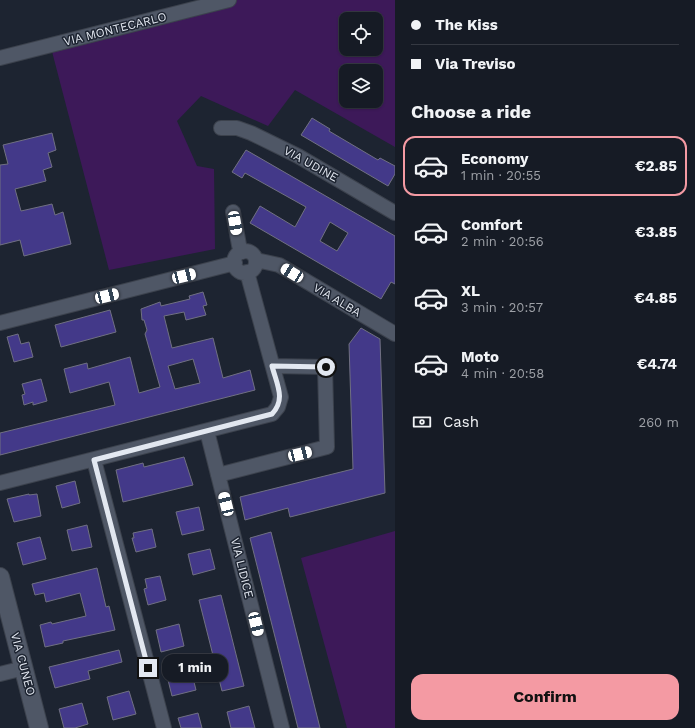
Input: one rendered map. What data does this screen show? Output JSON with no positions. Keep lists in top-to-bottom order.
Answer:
{
  "streets": {
    "street": [
      "VIA MONTECARLO",
      "VIA UDINE",
      "VIA ALBA",
      "VIA LIDICE",
      "VIA CUNEO"
    ]
  },
  "page": {
    "banner": ["The Kiss", "Via Treviso"],
    "heading": "Choose a ride",
    "list": [
      {
        "name": "Economy",
        "note": "1 min · 20:55",
        "value": "€2.85"
      },
      {
        "name": "Comfort",
        "note": "2 min · 20:56",
        "value": "€3.85"
      },
      {
        "name": "XL",
        "note": "3 min · 20:57",
        "value": "€4.85"
      },
      {
        "name": "Moto",
        "note": "4 min · 20:58",
        "value": "€4.74"
      }
    ],
    "pay": ["Cash", "260 m"],
    "bubble": "1 min",
    "buttons": "Confirm"
  }
}
